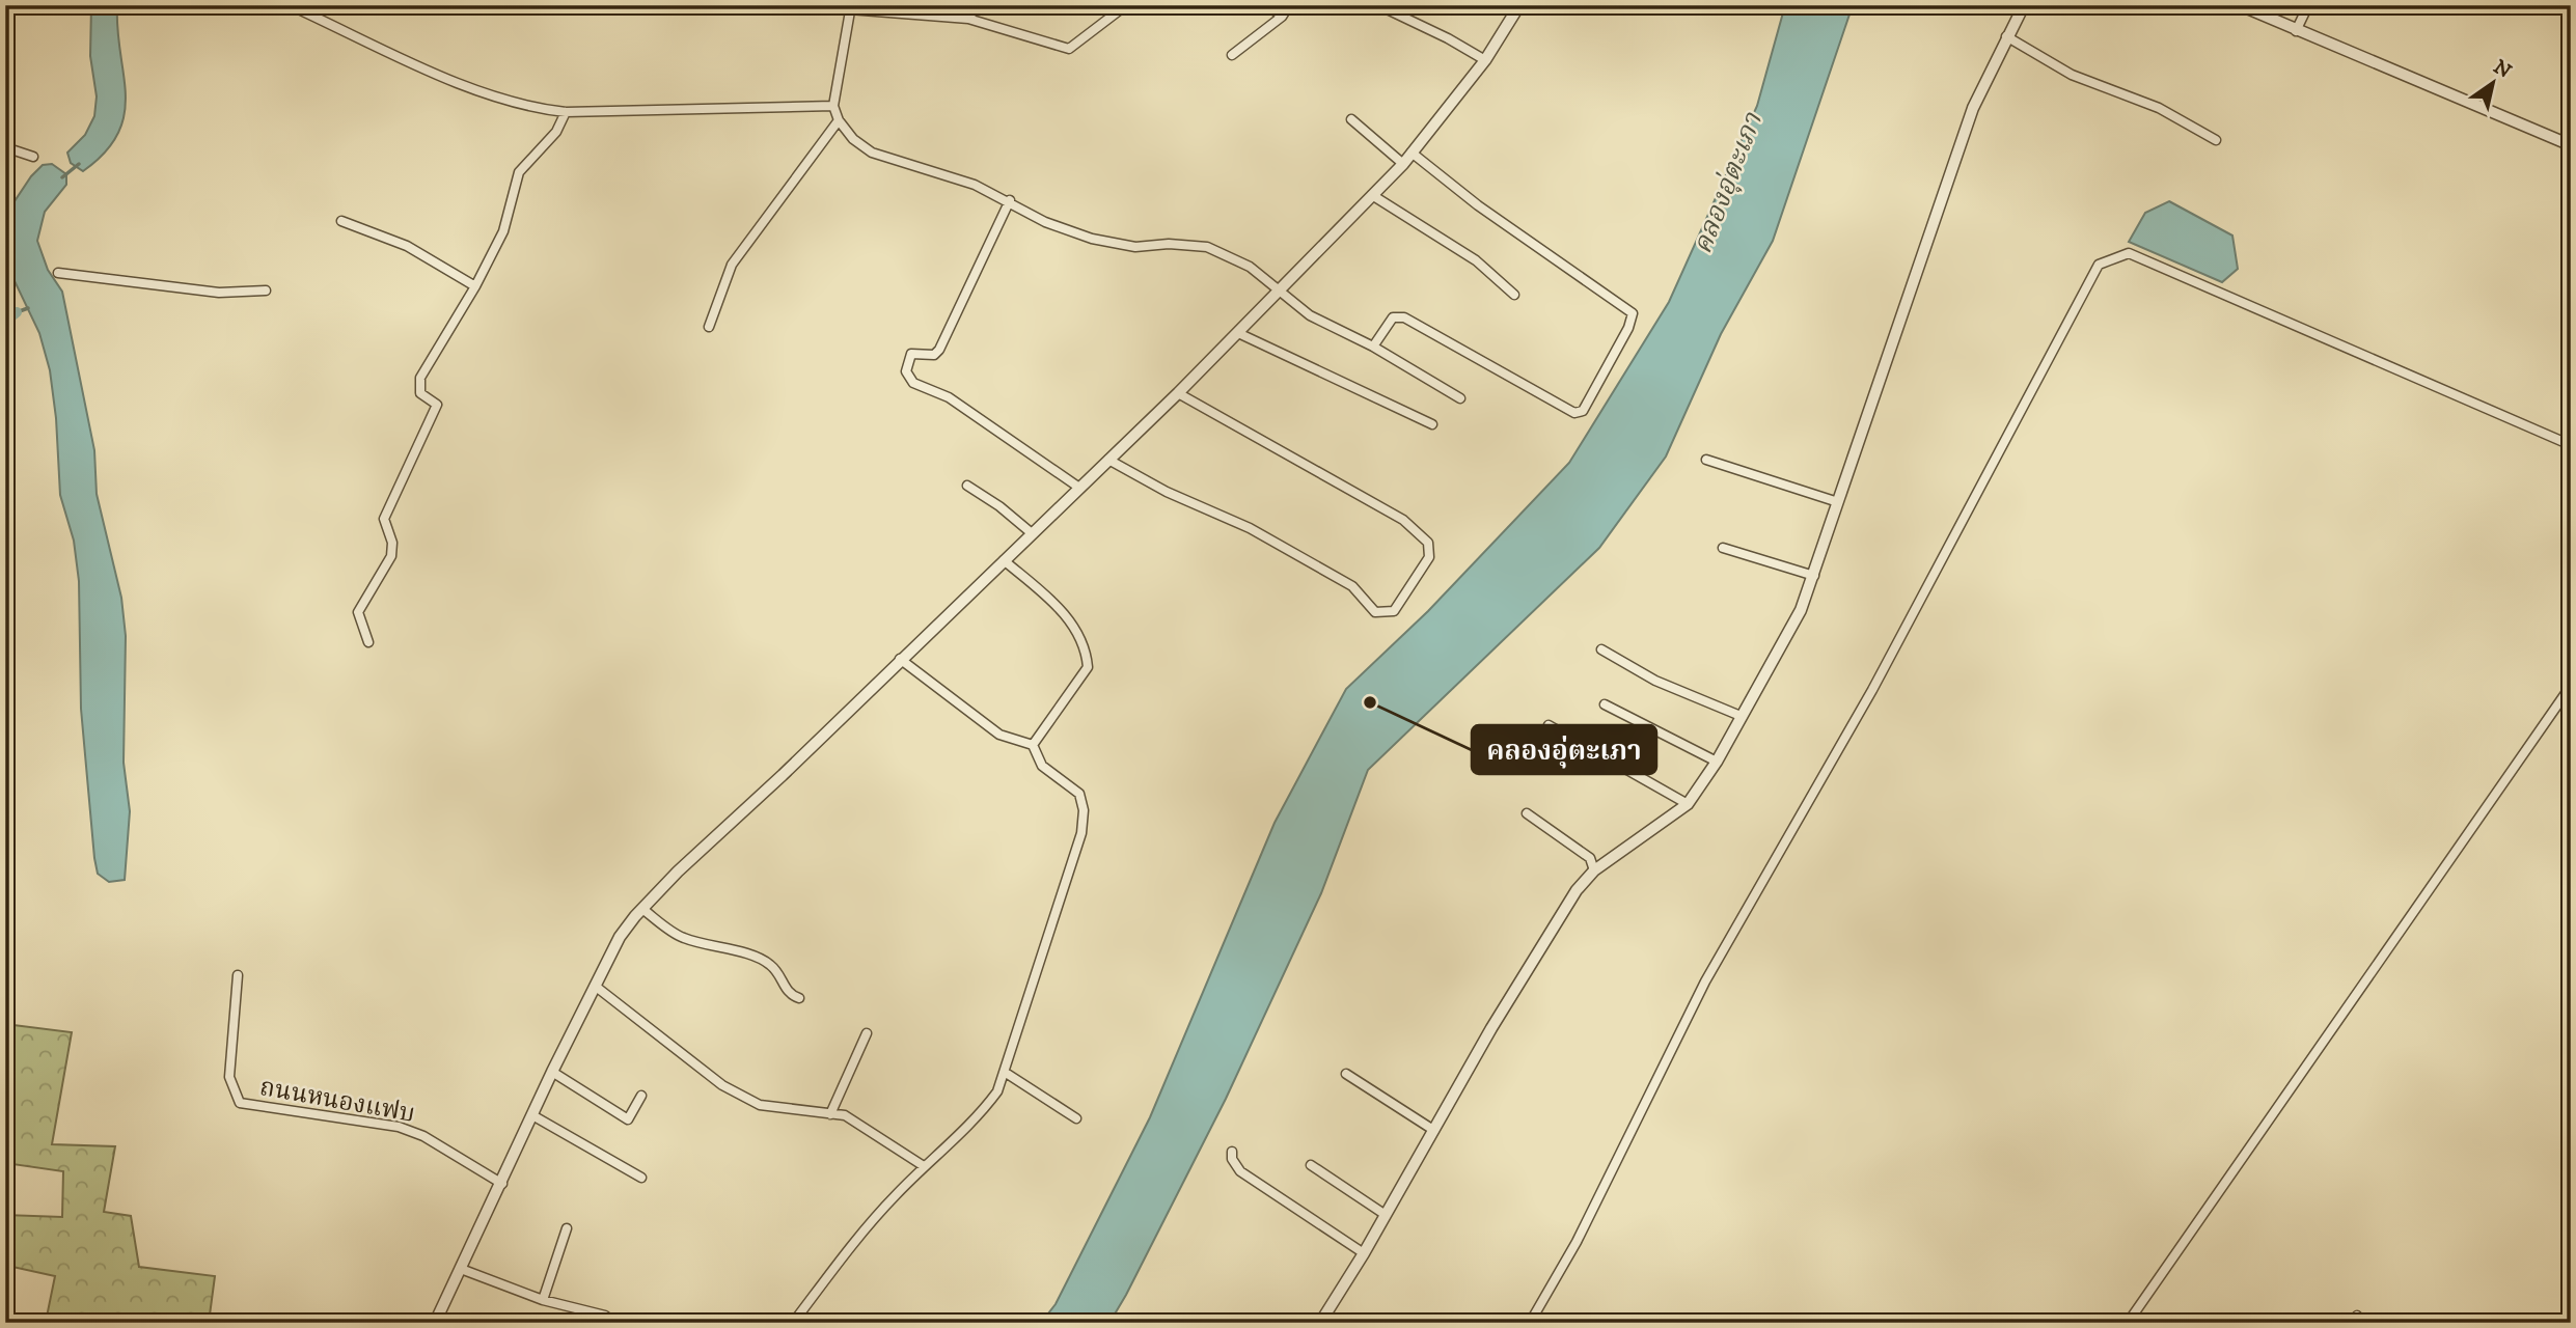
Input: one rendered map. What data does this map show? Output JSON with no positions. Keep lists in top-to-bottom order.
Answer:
{
  "streets": {
    "street": ["ถนนหนองแฟบ"]
  },
  "water": ["คลองอุ่ตะเภา"],
  "places": ["คลองอุ่ตะเภา"],
  "north": "top right"
}
